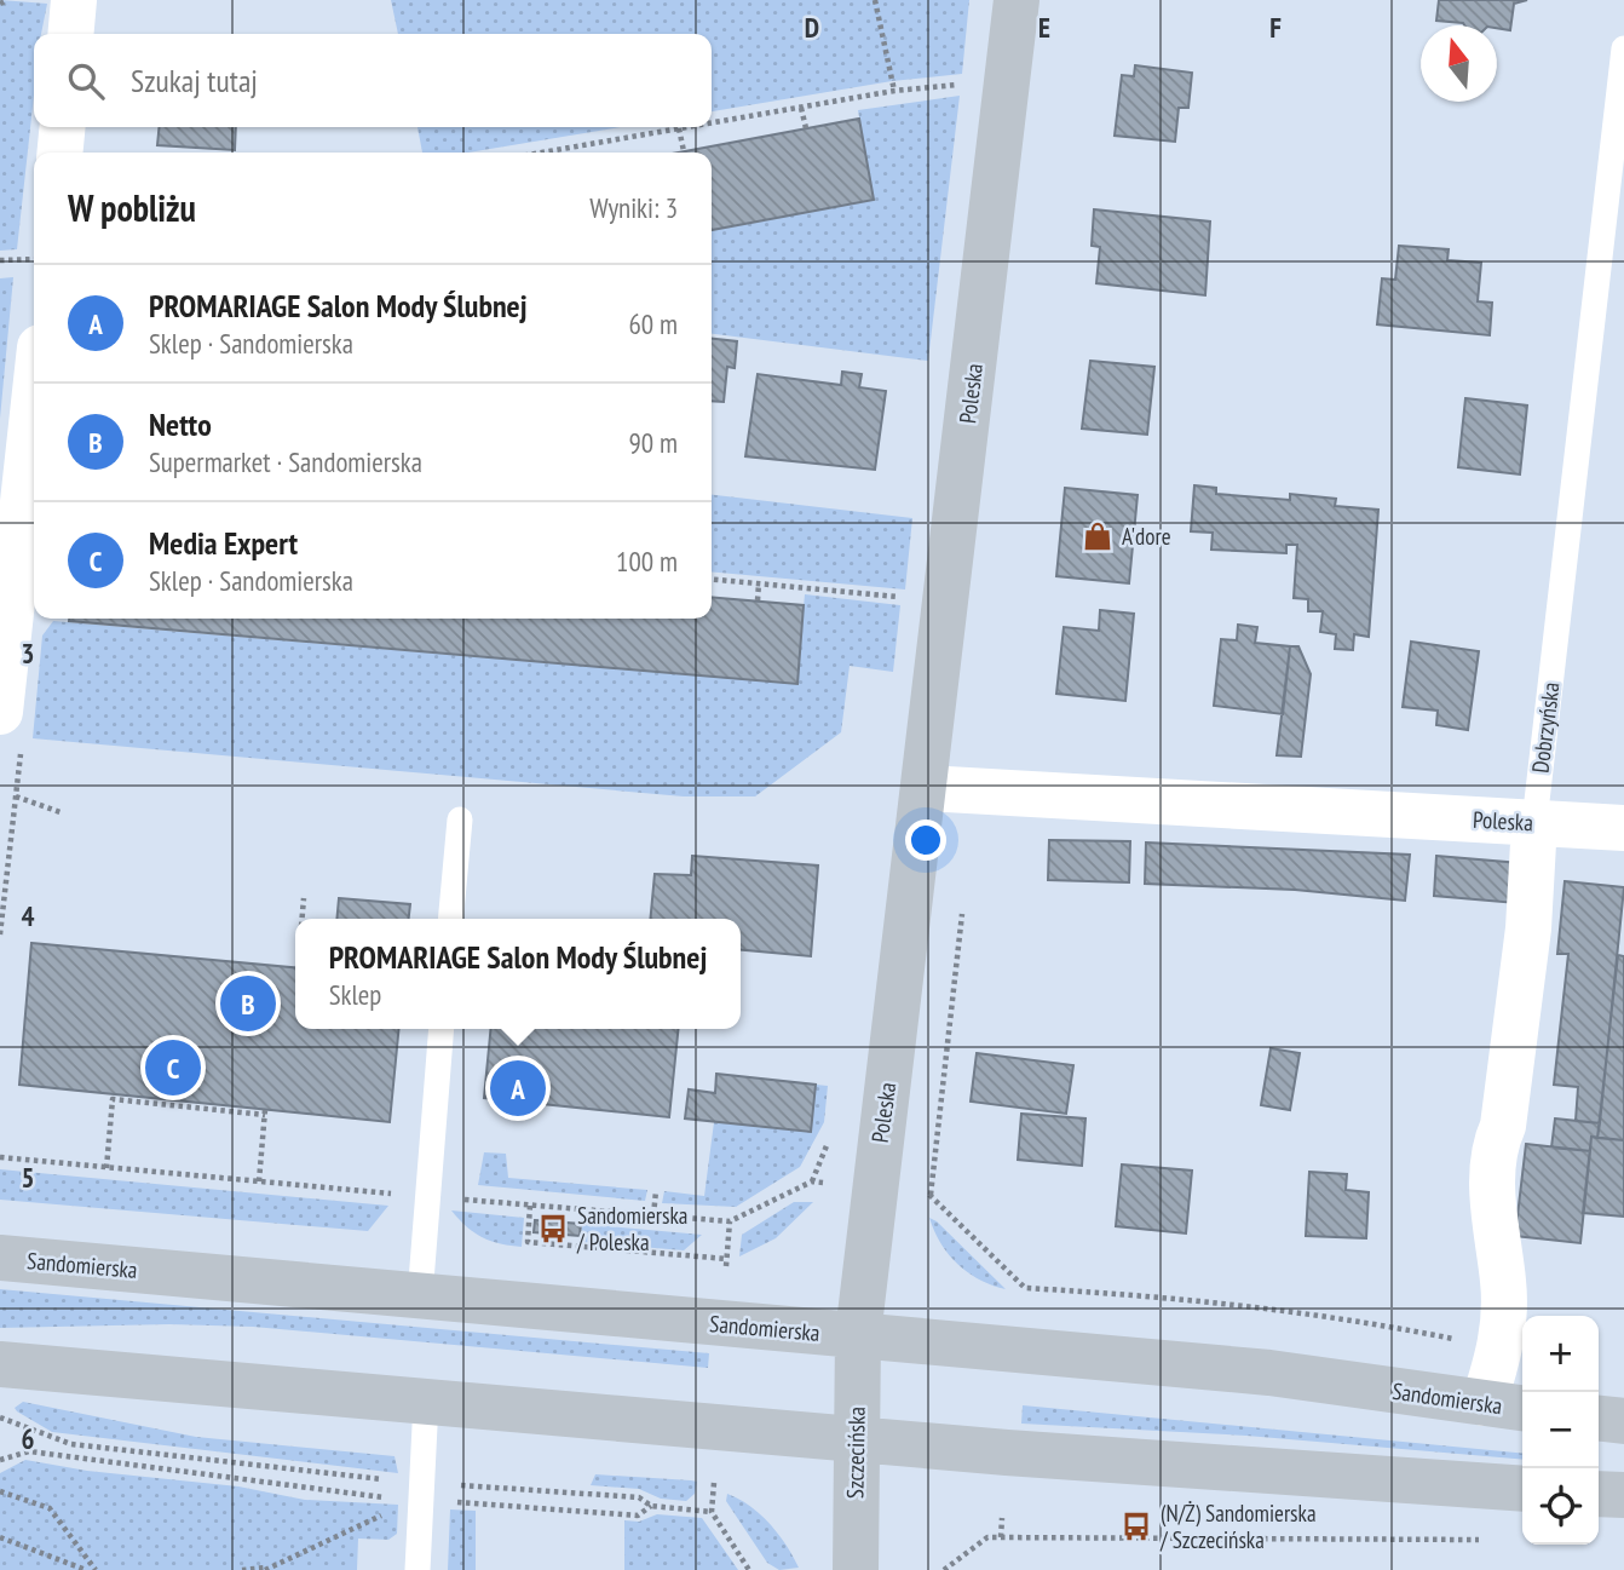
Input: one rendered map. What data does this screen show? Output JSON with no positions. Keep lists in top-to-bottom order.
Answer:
{
  "streets": {
    "street": [
      "Poleska",
      "Dobrzyńska",
      "Sandomierska",
      "Szczecińska"
    ]
  },
  "crossings": [
    ["Poleska", "Dobrzyńska"],
    ["Poleska", "Sandomierska"],
    ["Poleska", "Szczecińska"],
    ["Dobrzyńska", "Sandomierska"],
    ["Sandomierska", "Szczecińska"]
  ],
  "places": {
    "shop": ["A'dore"],
    "bus stop": ["Sandomierska / Poleska", "(N/Ż) Sandomierska / Szczecińska"]
  },
  "north": "top",
  "page": {
    "search": "Szukaj tutaj",
    "heading": ["W pobliżu", "Wyniki: 3"],
    "list": [
      {
        "mark": "A",
        "name": "PROMARIAGE Salon Mody Ślubnej",
        "note": "Sklep · Sandomierska",
        "value": "60 m"
      },
      {
        "mark": "B",
        "name": "Netto",
        "note": "Supermarket · Sandomierska",
        "value": "90 m"
      },
      {
        "mark": "C",
        "name": "Media Expert",
        "note": "Sklep · Sandomierska",
        "value": "100 m"
      }
    ],
    "popup": ["PROMARIAGE Salon Mody Ślubnej", "Sklep"],
    "pins": ["B", "C", "A"],
    "map_buttons": ["+", "−"]
  },
  "grid": {
    "columns": ["D", "E", "F"],
    "rows": [
      "3",
      "4",
      "5",
      "6"
    ]
  }
}
